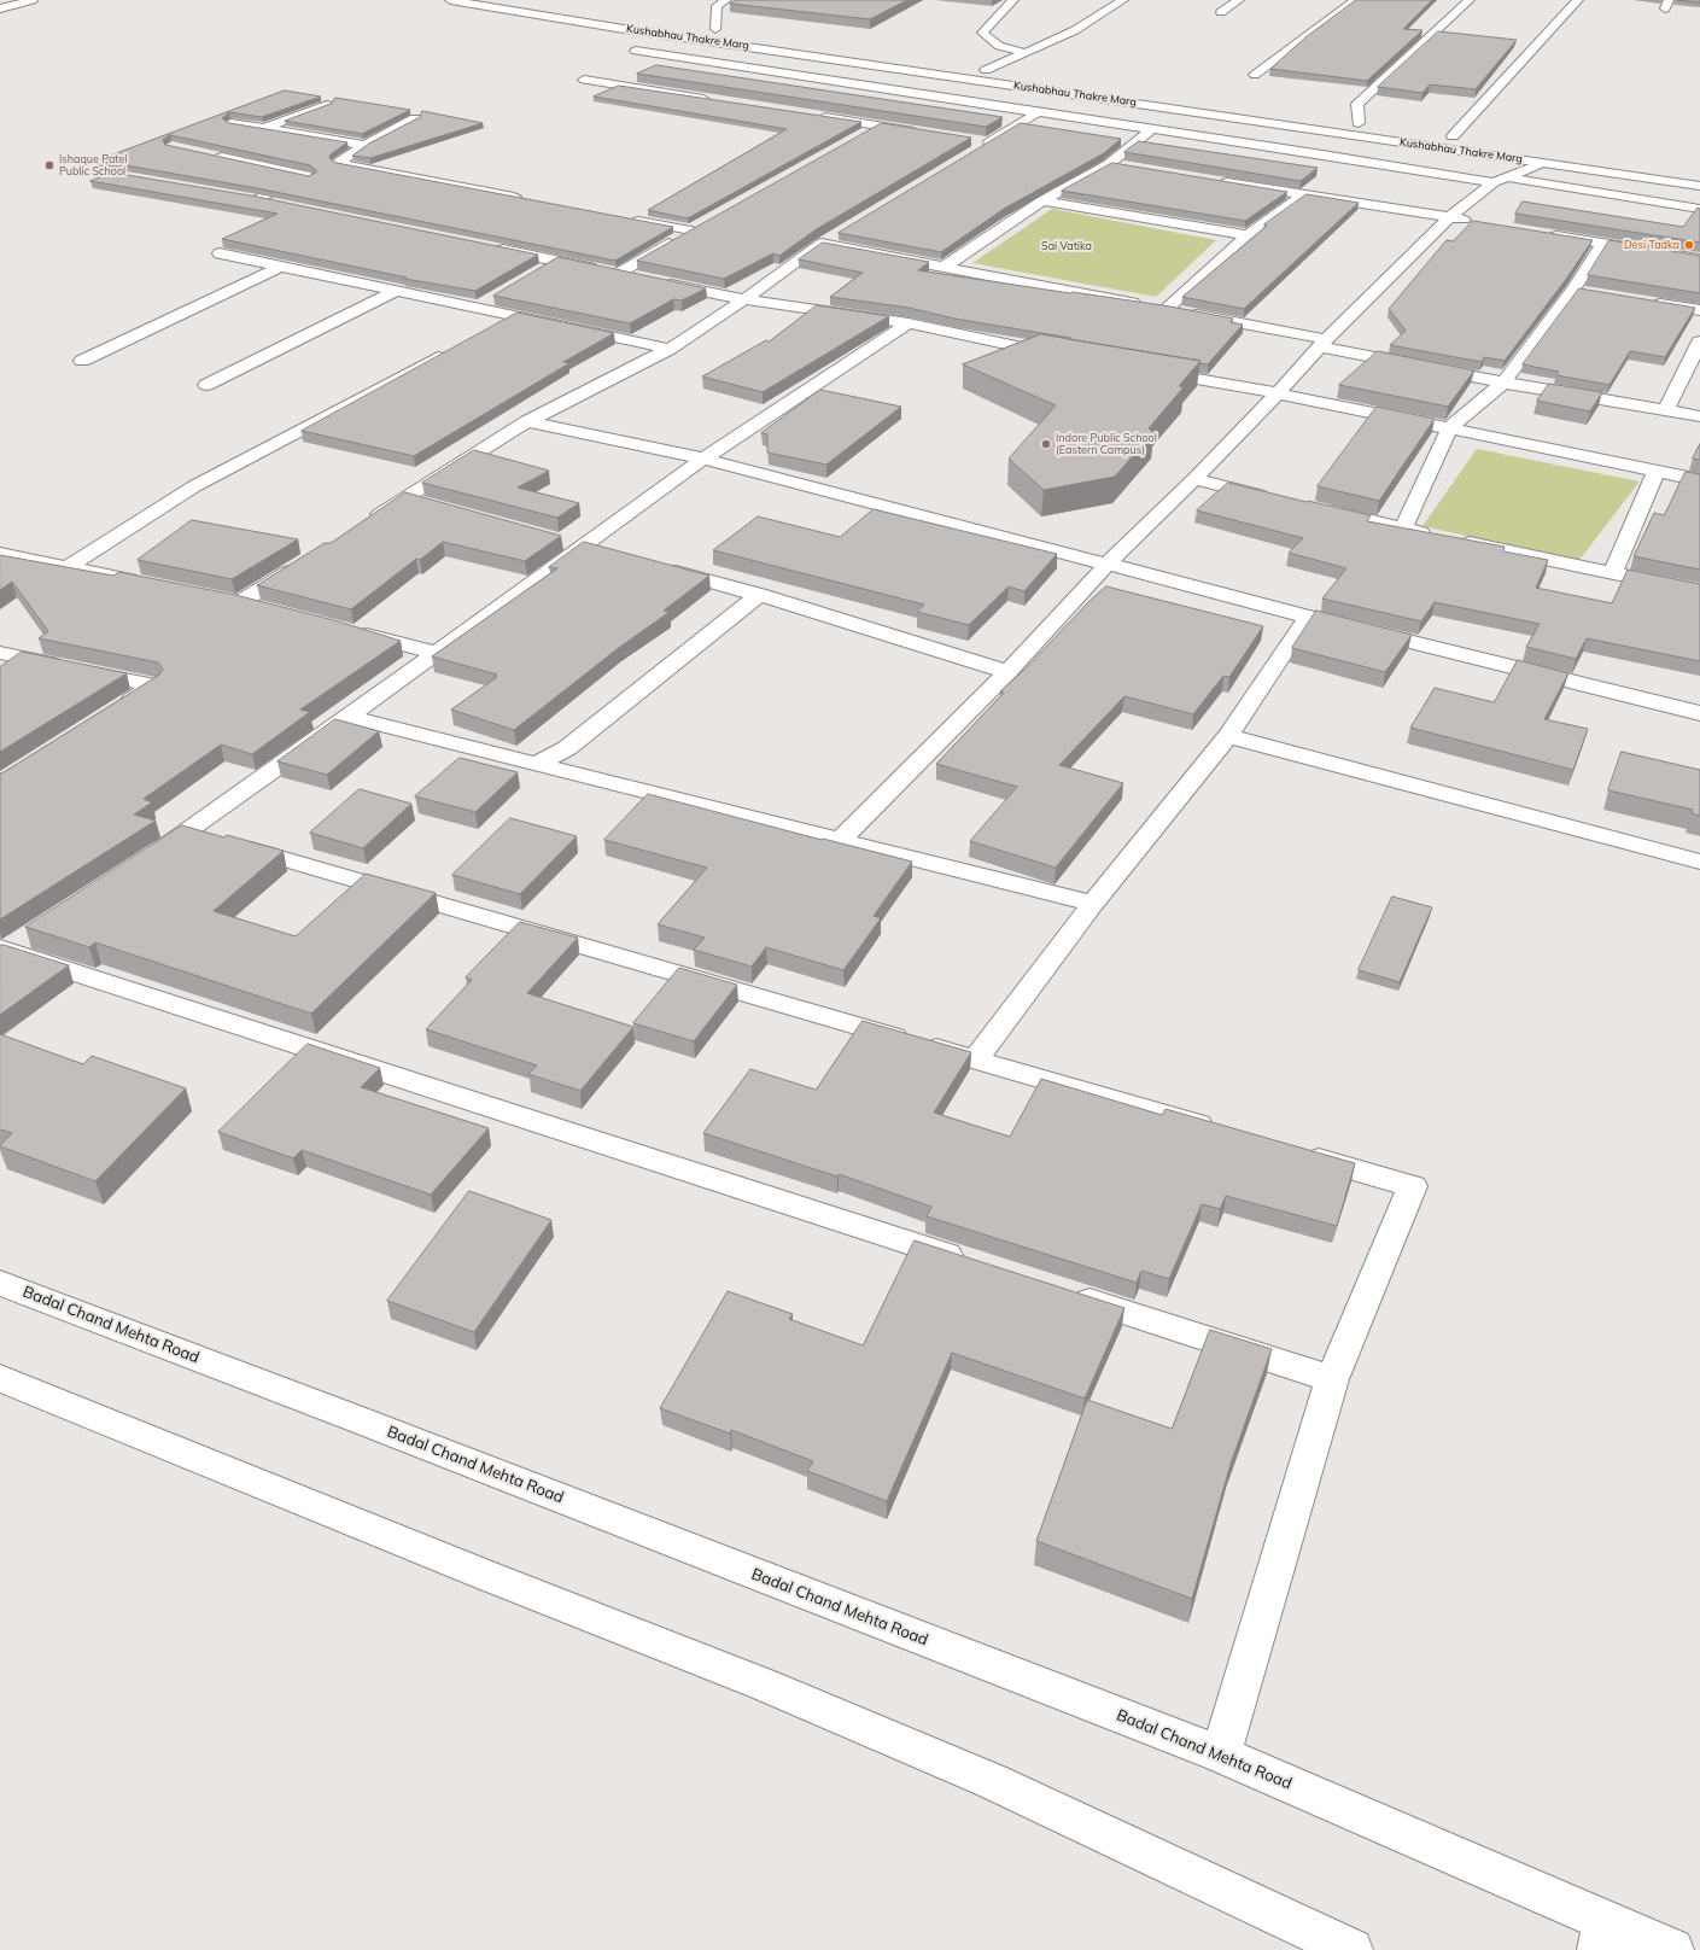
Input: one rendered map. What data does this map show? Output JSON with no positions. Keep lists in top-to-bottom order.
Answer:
{
  "streets": {
    "street": ["Kushabhau Thakre Marg", "Badal Chand Mehta Road"]
  },
  "parks": ["Sai Vatika"],
  "places": ["Ishaque Patel Public School", "Desi Tadka", "Indore Public School (Eastern Campus)"]
}
